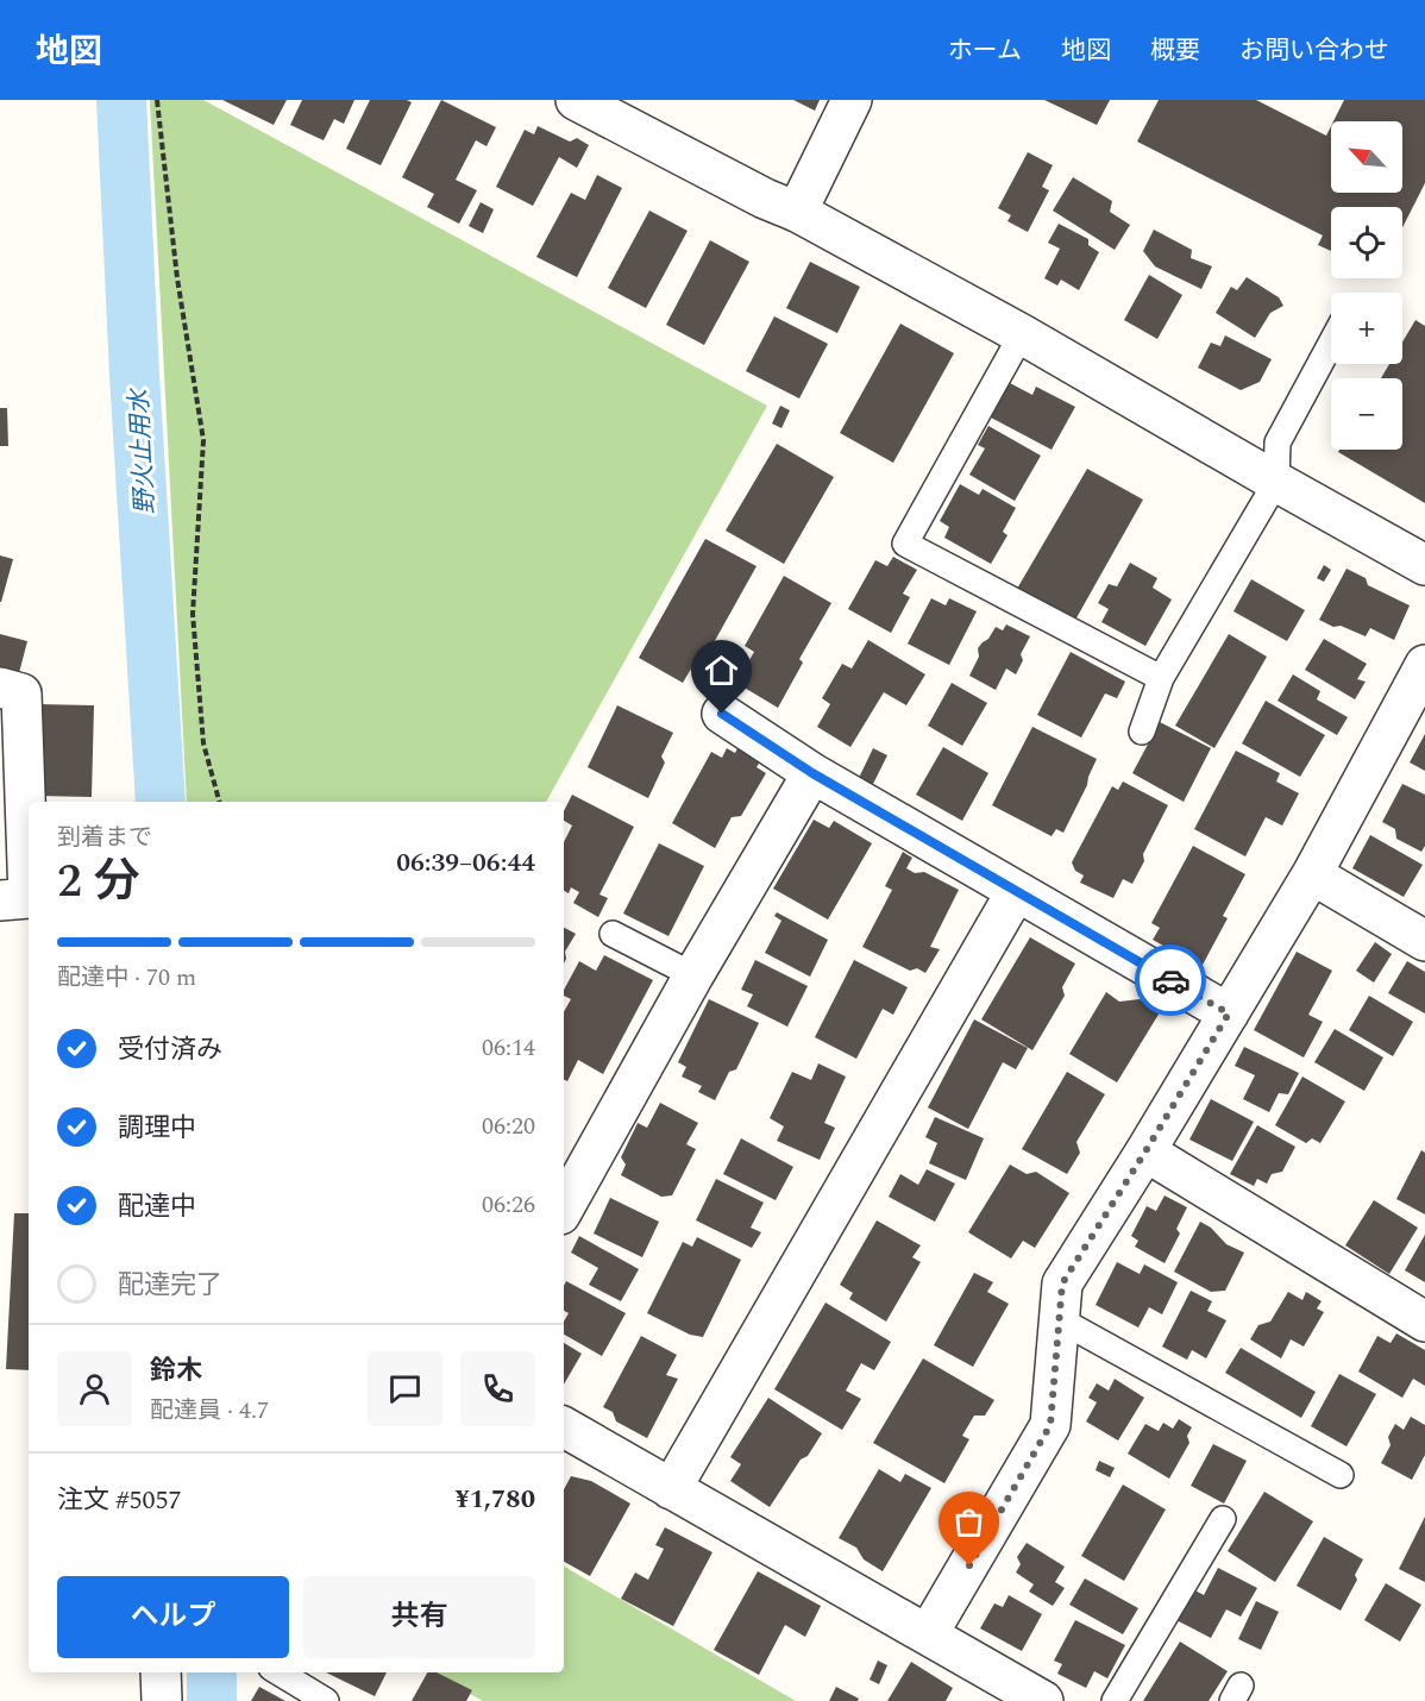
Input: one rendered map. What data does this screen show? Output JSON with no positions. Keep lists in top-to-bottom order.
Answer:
{
  "water": ["野火止用水"],
  "north": "top left",
  "page": {
    "header": "地図",
    "nav": [
      "ホーム",
      "地図",
      "概要",
      "お問い合わせ"
    ],
    "map_buttons": ["+", "−"],
    "heading": ["2 分", "到着まで", "06:39–06:44"],
    "panel": [
      "鈴木",
      "配達員 · 4.7",
      "注文 #5057",
      "¥1,780"
    ],
    "bar": "配達中 · 70 m",
    "list": [
      ["受付済み", "06:14"],
      ["調理中", "06:20"],
      ["配達中", "06:26"],
      "配達完了"
    ],
    "buttons": ["ヘルプ", "共有"]
  }
}
